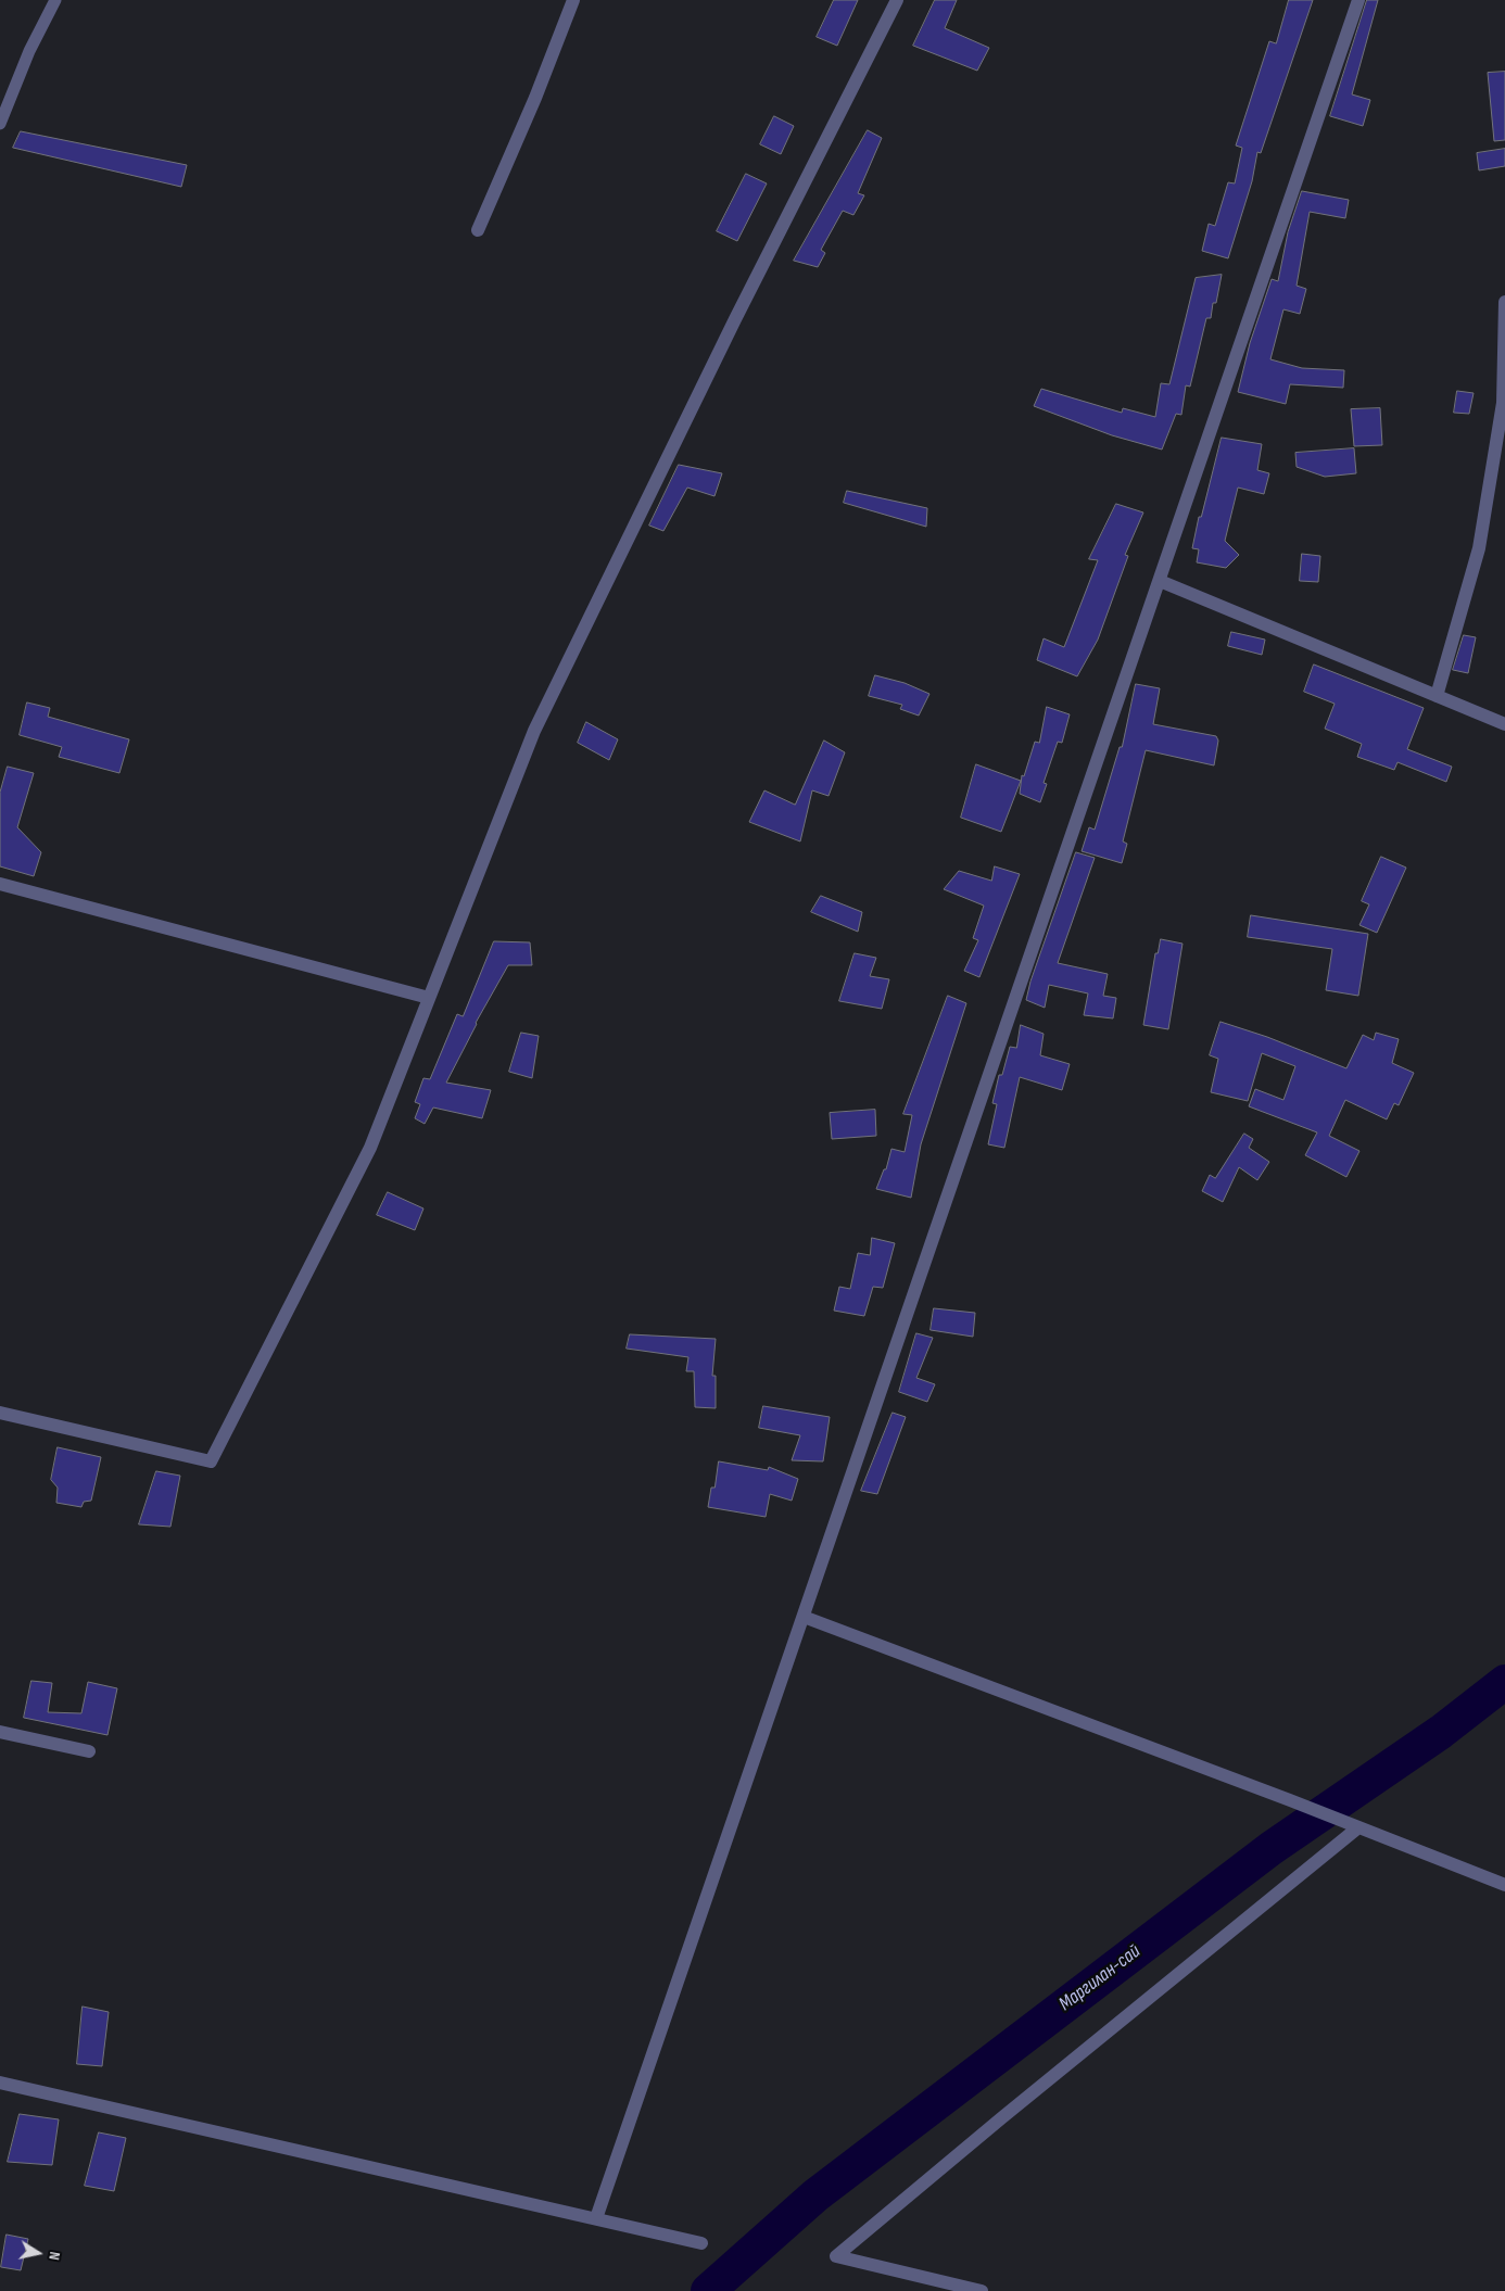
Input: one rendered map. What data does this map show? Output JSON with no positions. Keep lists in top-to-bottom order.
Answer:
{
  "water": ["Маргилан-сай"],
  "north": "right"
}
